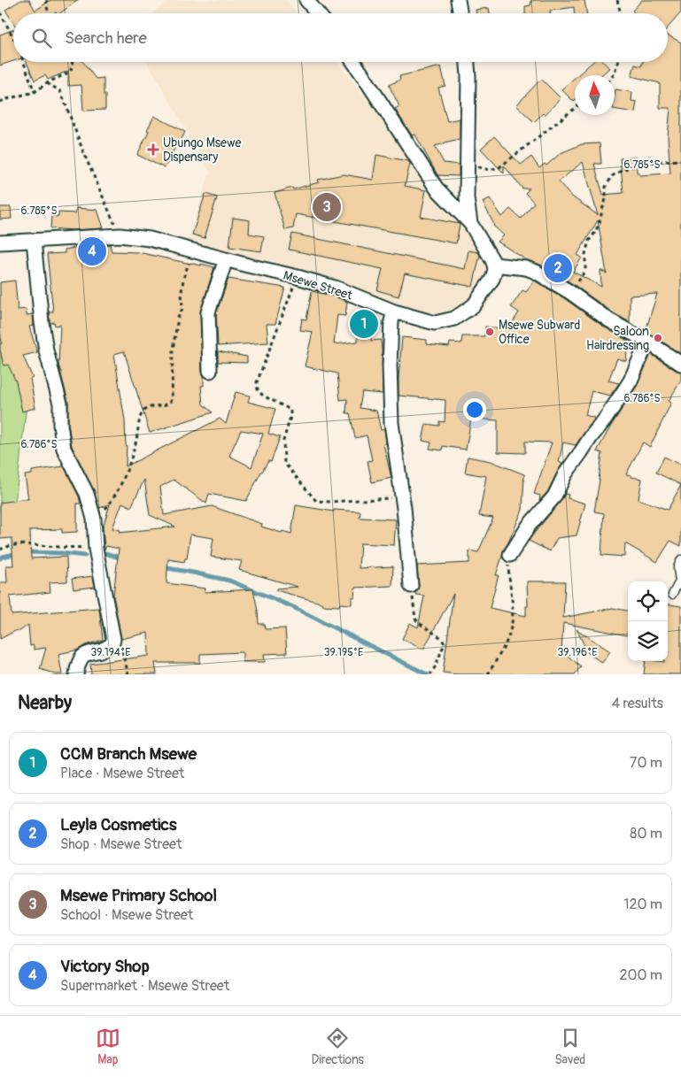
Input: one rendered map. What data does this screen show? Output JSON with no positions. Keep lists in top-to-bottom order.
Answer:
{
  "streets": {
    "street": ["Msewe Street"]
  },
  "places": {
    "health": ["Ubungo Msewe Dispensary"],
    "other": ["Msewe Subward Office", "Saloon Hairdressing"]
  },
  "north": "top",
  "page": {
    "search": "Search here",
    "pins": [
      "3",
      "4",
      "2",
      "1"
    ],
    "heading": ["Nearby", "4 results"],
    "list": [
      {
        "mark": "1",
        "name": "CCM Branch Msewe",
        "note": "Place · Msewe Street",
        "value": "70 m"
      },
      {
        "mark": "2",
        "name": "Leyla Cosmetics",
        "note": "Shop · Msewe Street",
        "value": "80 m"
      },
      {
        "mark": "3",
        "name": "Msewe Primary School",
        "note": "School · Msewe Street",
        "value": "120 m"
      },
      {
        "mark": "4",
        "name": "Victory Shop",
        "note": "Supermarket · Msewe Street",
        "value": "200 m"
      }
    ],
    "nav": ["Map", "Directions", "Saved"]
  },
  "coordinates": [
    "6.785°S",
    "6.786°S",
    "39.194°E",
    "39.195°E",
    "39.196°E"
  ]
}
